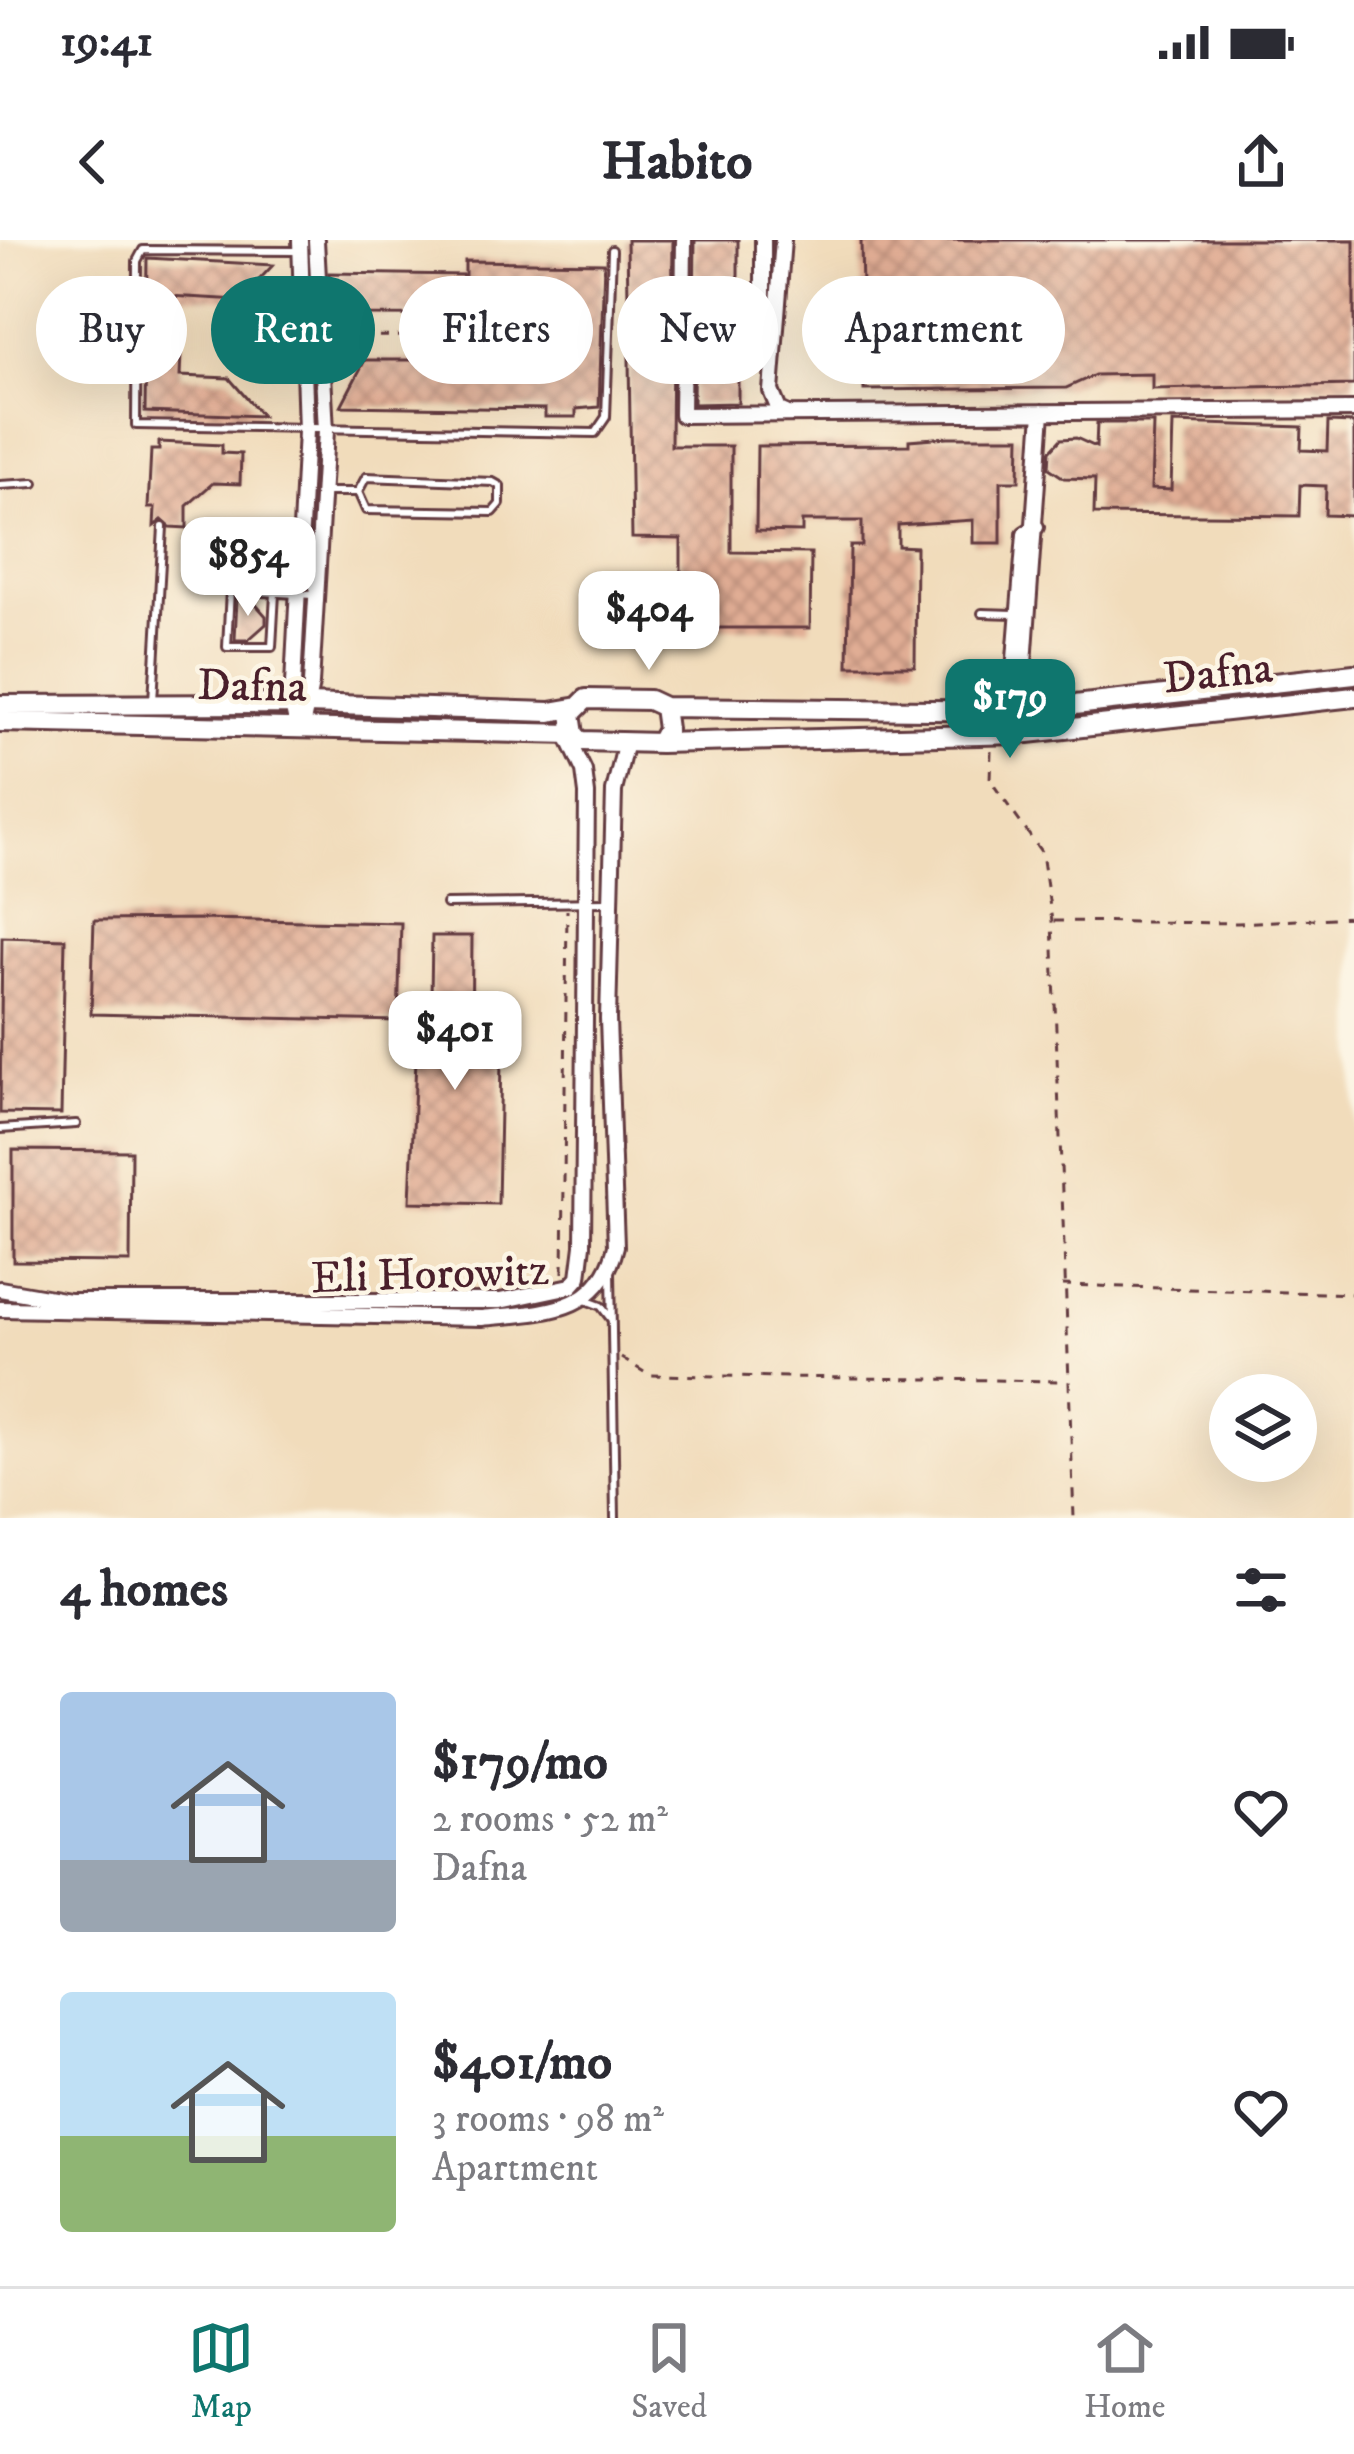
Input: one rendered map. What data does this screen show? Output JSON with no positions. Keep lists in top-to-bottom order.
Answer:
{
  "streets": {
    "street": ["Dafna", "Eli Horowitz"]
  },
  "crossings": [
    ["Dafna", "Eli Horowitz"]
  ],
  "page": {
    "status": "19:41",
    "header": "Habito",
    "chip": [
      "Buy",
      "Rent",
      "Filters",
      "New",
      "Apartment"
    ],
    "price": [
      "$854",
      "$404",
      "$179",
      "$401"
    ],
    "heading": "4 homes",
    "list": [
      {
        "name": "$179/mo",
        "note": "2 rooms · 52 m² · Dafna"
      },
      {
        "name": "$401/mo",
        "note": "3 rooms · 98 m² · Apartment"
      }
    ],
    "tabs": ["Map", "Saved", "Home"]
  }
}
